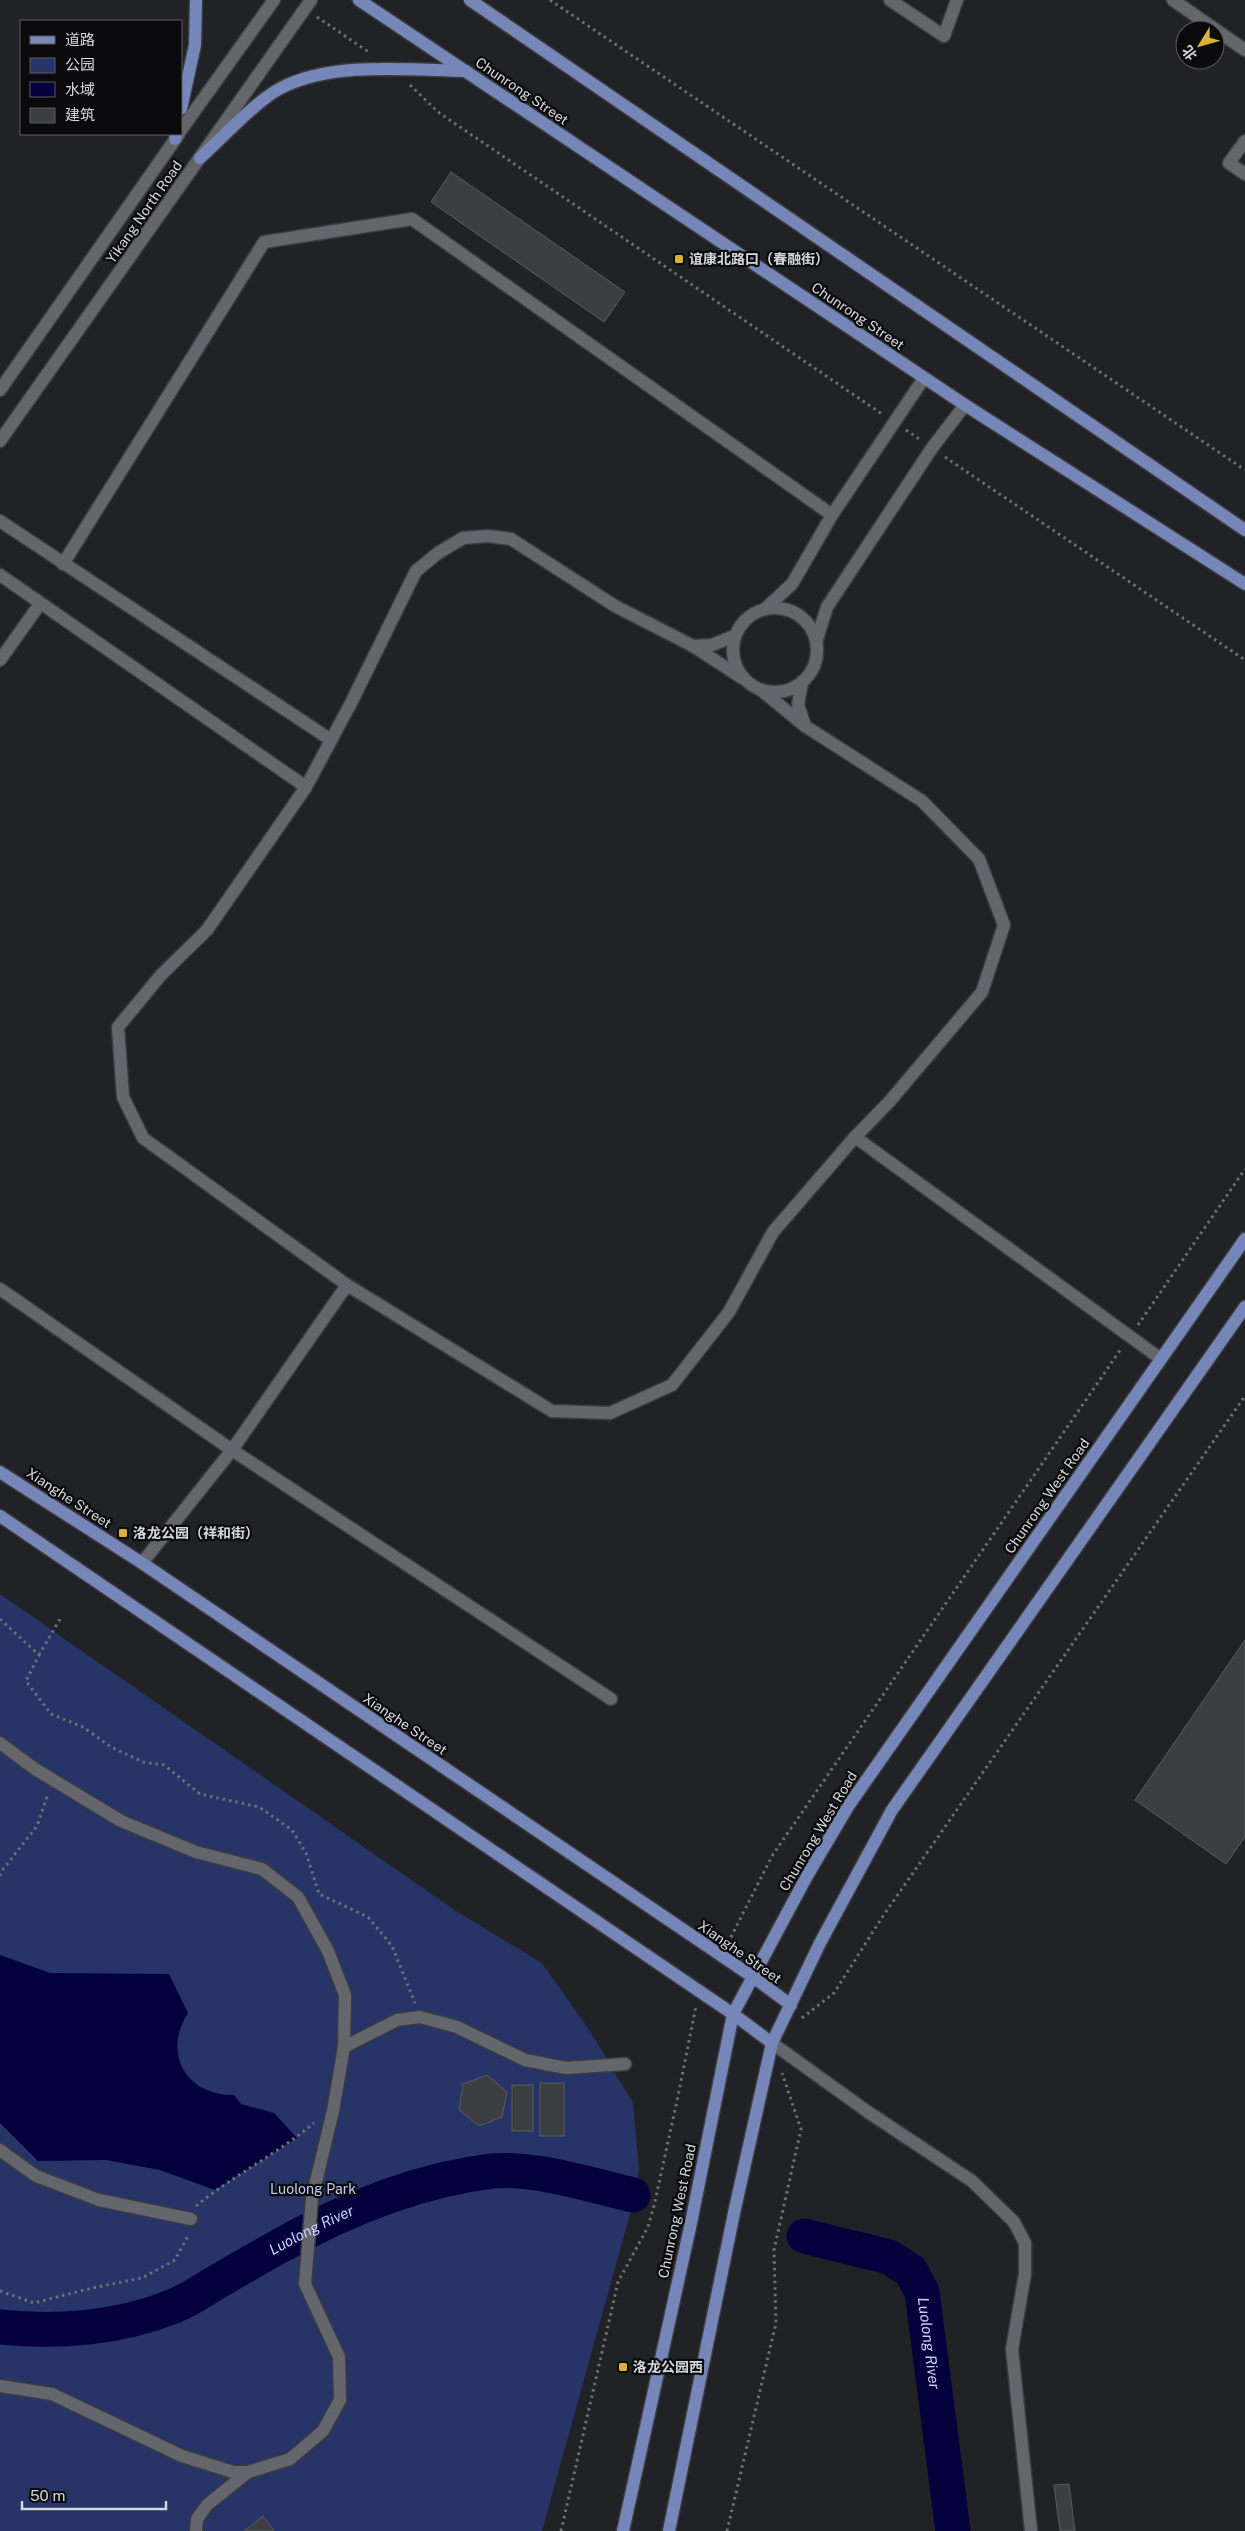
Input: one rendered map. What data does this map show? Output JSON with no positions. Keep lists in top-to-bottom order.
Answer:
{
  "streets": {
    "main road": ["Chunrong Street", "Chunrong West Road", "Xianghe Street"],
    "street": ["Yikang North Road"]
  },
  "crossings": [
    ["Chunrong West Road", "Xianghe Street"]
  ],
  "water": ["Luolong River"],
  "parks": ["Luolong Park"],
  "places": {
    "transit": ["谊康北路口（春融街）", "洛龙公园（祥和街）", "洛龙公园西"]
  },
  "legend": [
    "道路",
    "公园",
    "水域",
    "建筑"
  ],
  "scale_bar": "50 m",
  "north": "bottom left"
}
